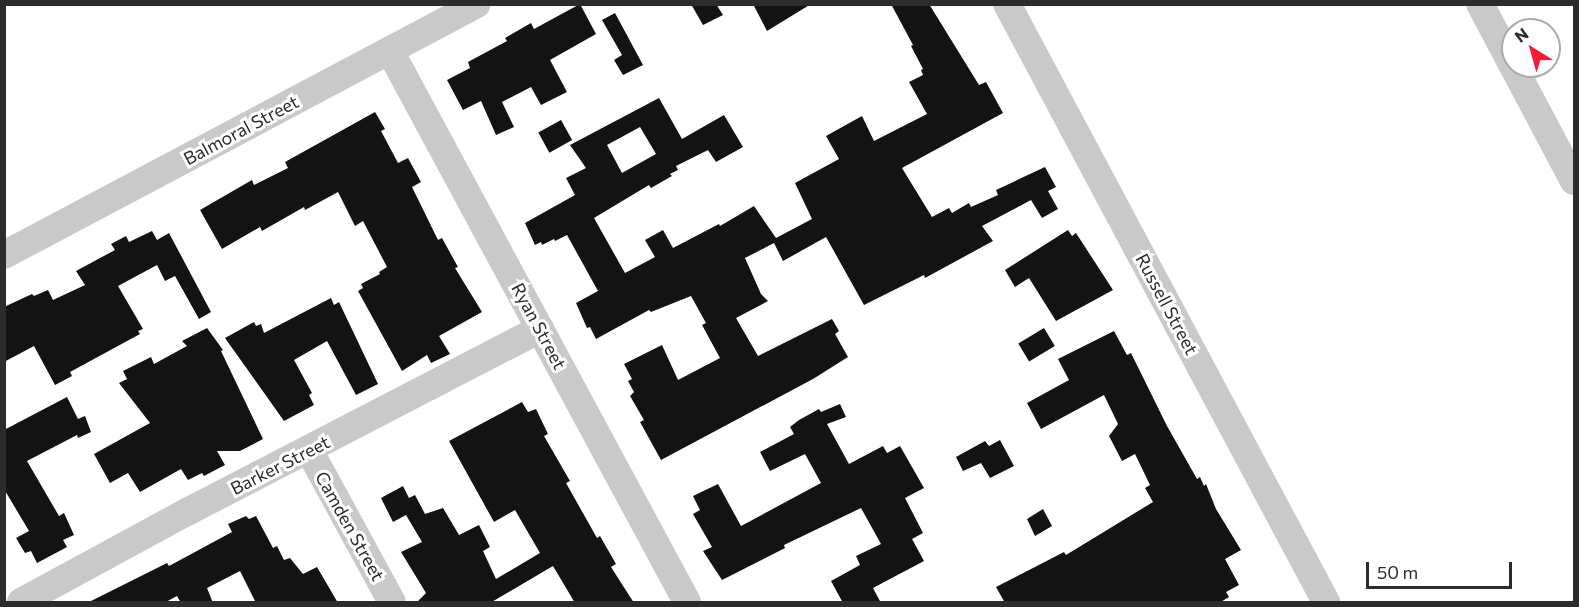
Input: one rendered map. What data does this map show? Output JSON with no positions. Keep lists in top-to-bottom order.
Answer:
{
  "streets": {
    "street": [
      "Balmoral Street",
      "Russell Street",
      "Ryan Street",
      "Barker Street",
      "Camden Street"
    ]
  },
  "crossings": [
    ["Balmoral Street", "Ryan Street"],
    ["Ryan Street", "Barker Street"],
    ["Barker Street", "Camden Street"]
  ],
  "scale_bar": "50 m",
  "north": "top left"
}
